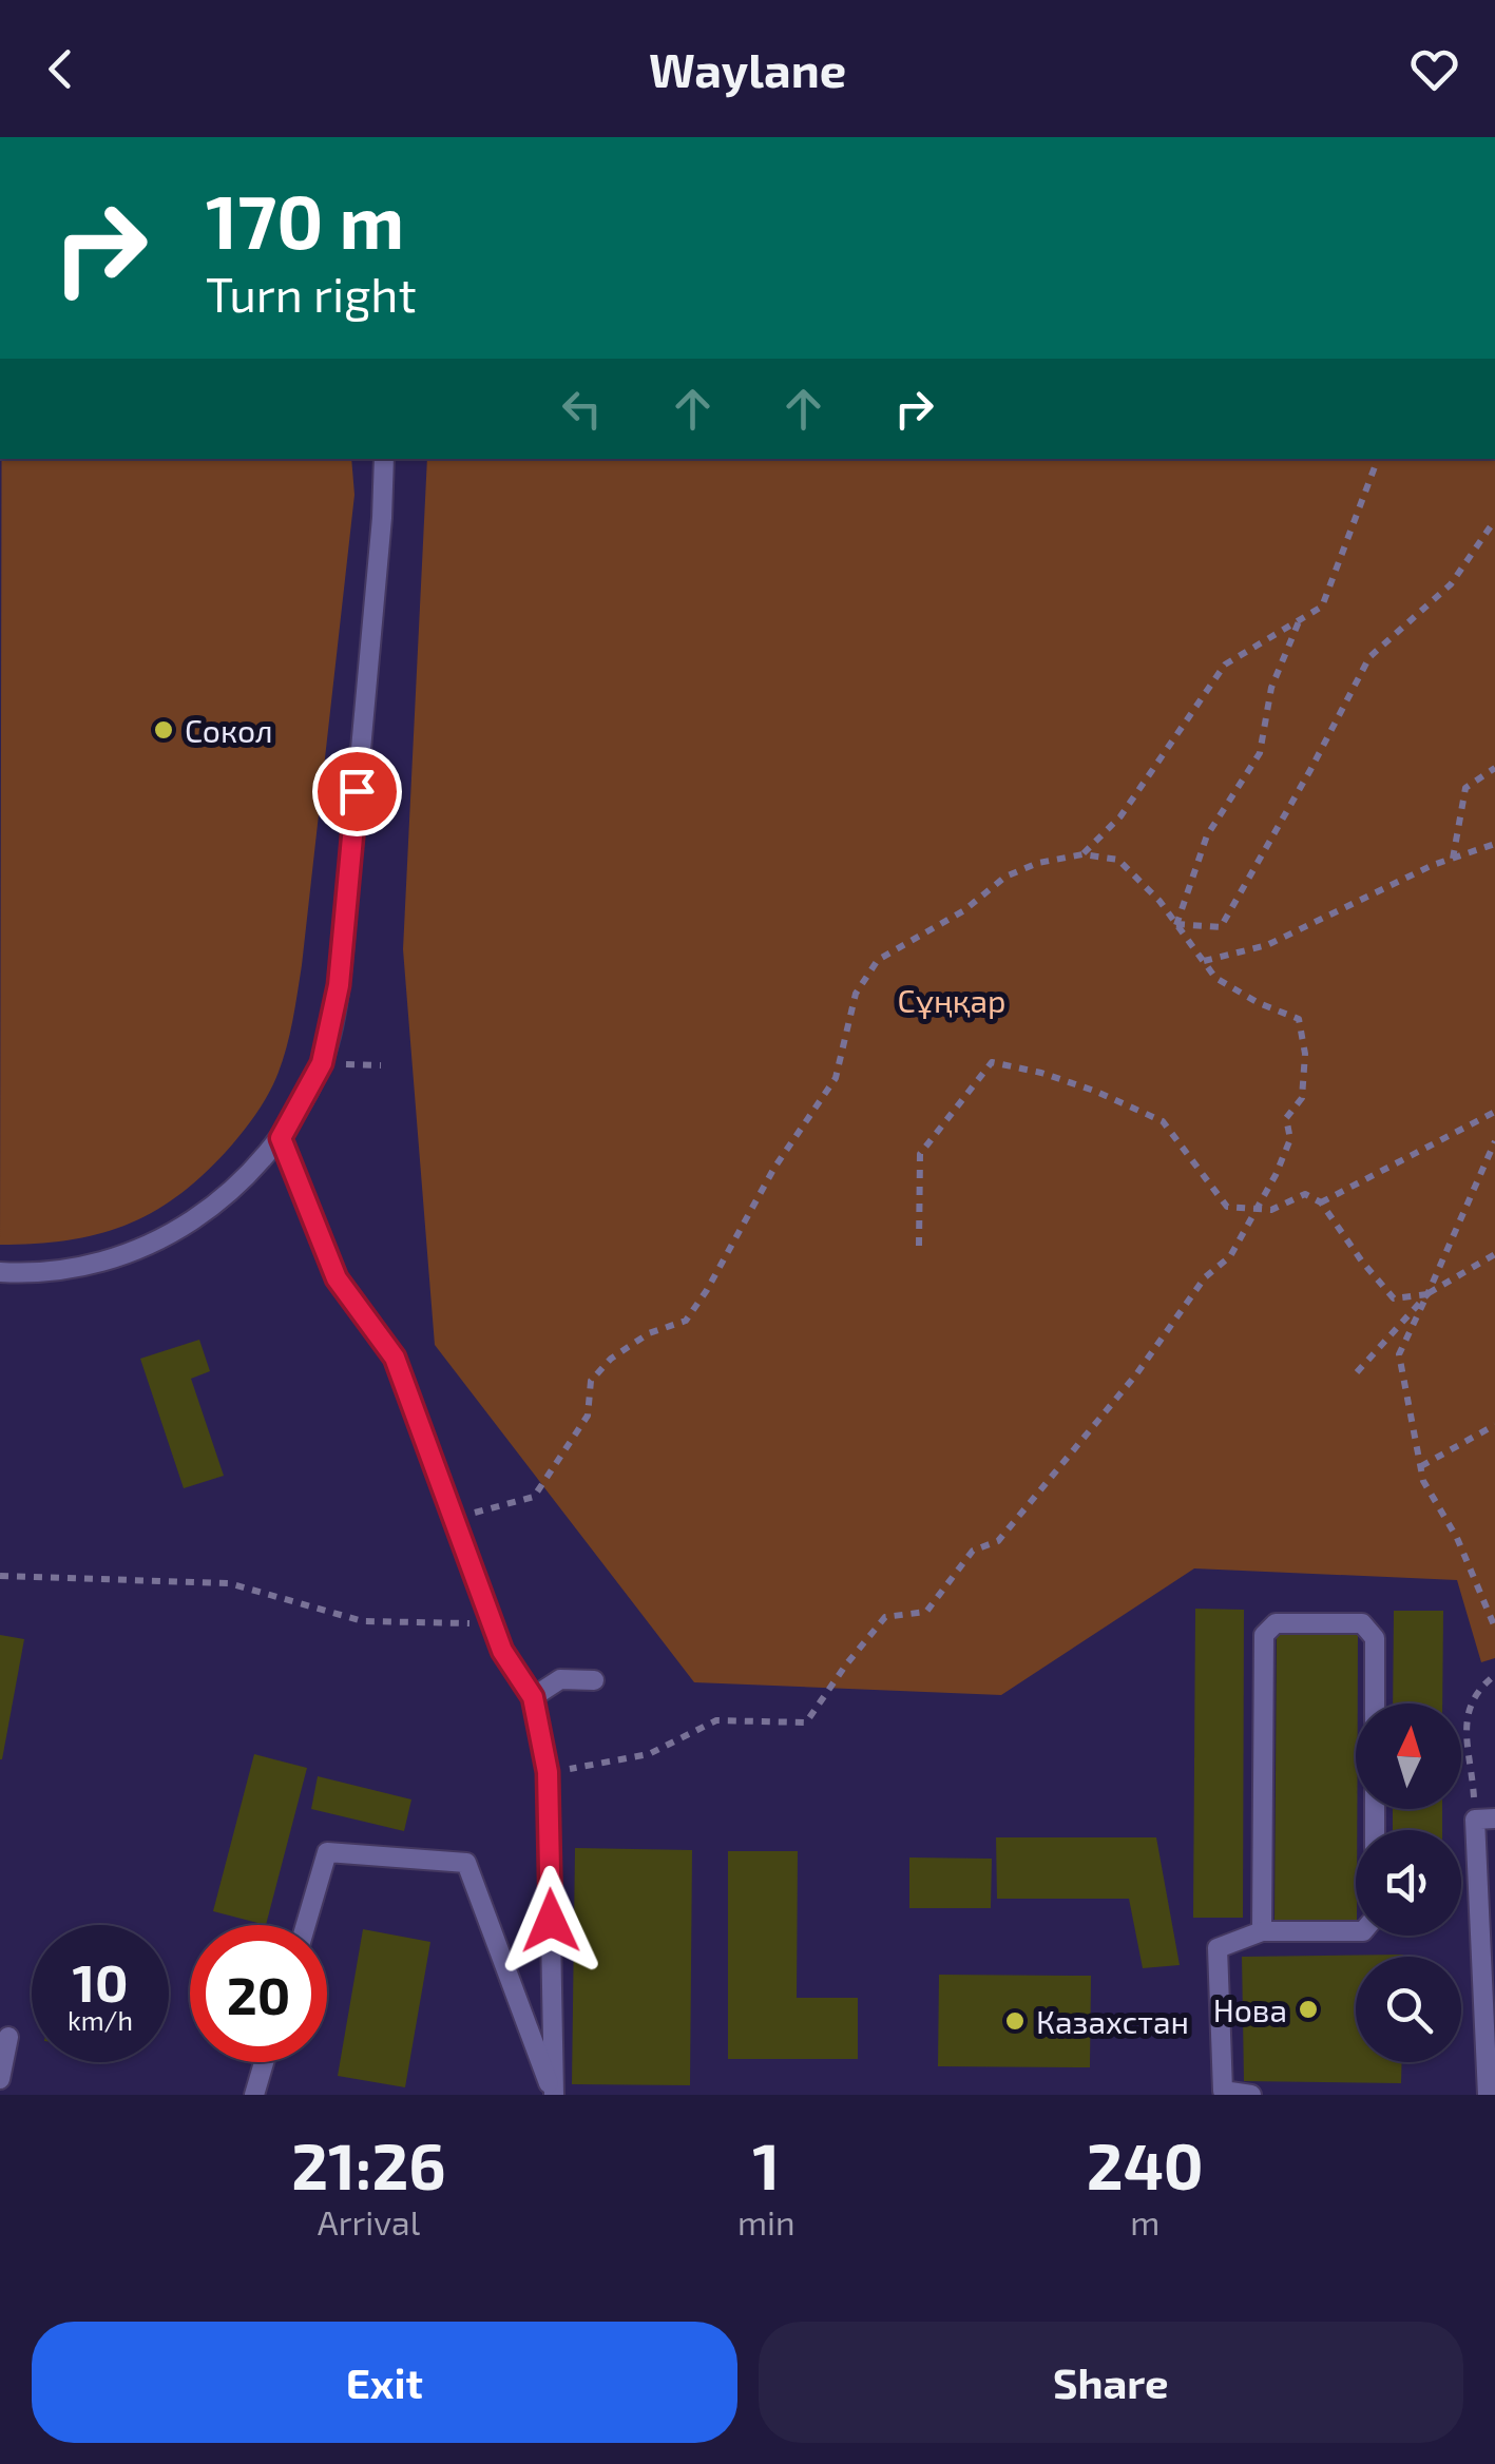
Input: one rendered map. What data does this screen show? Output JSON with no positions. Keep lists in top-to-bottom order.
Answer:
{
  "parks": ["Сұңқар"],
  "places": ["Сокол", "Нова", "Казахстан"],
  "north": "top",
  "page": {
    "header": "Waylane",
    "turn": ["170 m", "Turn right"],
    "speed": "10 km/h",
    "limit": "20",
    "eta": [
      "21:26",
      "Arrival",
      "1",
      "min",
      "240",
      "m"
    ],
    "buttons": ["Exit", "Share"]
  }
}
